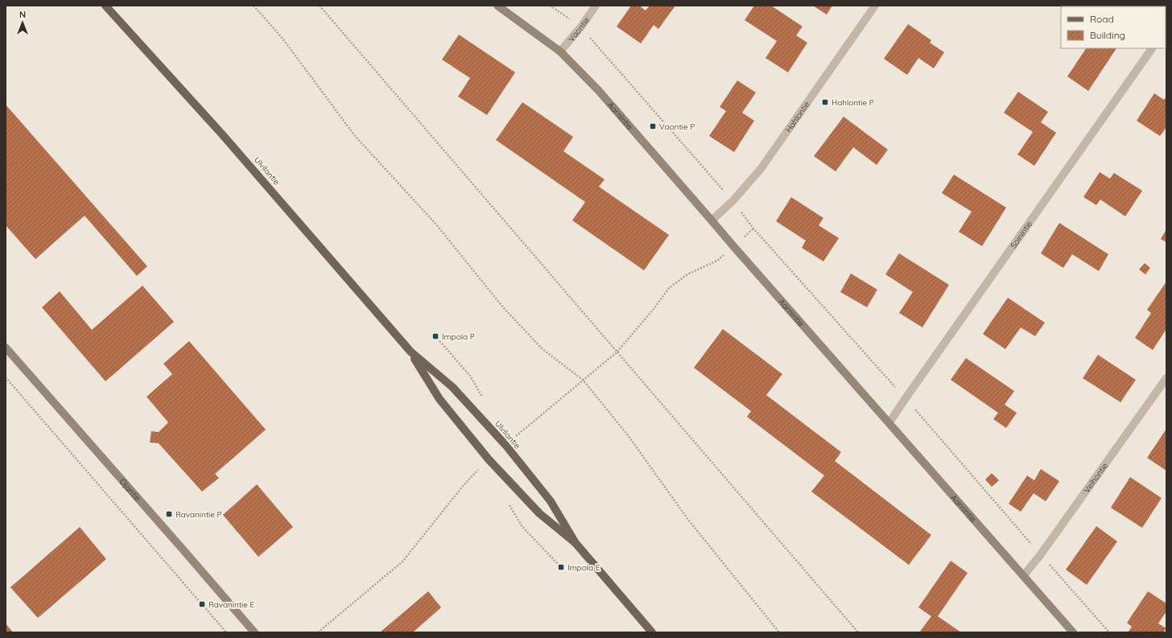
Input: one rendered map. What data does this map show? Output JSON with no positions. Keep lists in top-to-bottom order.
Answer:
{
  "streets": {
    "main road": ["Ulvilantie"],
    "street": [
      "Vaontie",
      "Aarnintie",
      "Hahlontie",
      "Soinintie",
      "Velhontie",
      "Ojantie"
    ]
  },
  "crossings": [
    ["Vaontie", "Aarnintie"],
    ["Aarnintie", "Hahlontie"],
    ["Aarnintie", "Soinintie"],
    ["Aarnintie", "Velhontie"]
  ],
  "places": {
    "transit": [
      "Hahlontie P",
      "Vaontie P",
      "Impola P",
      "Ravanintie P",
      "Impola E",
      "Ravanintie E"
    ]
  },
  "legend": ["Road", "Building"],
  "north": "top"
}
